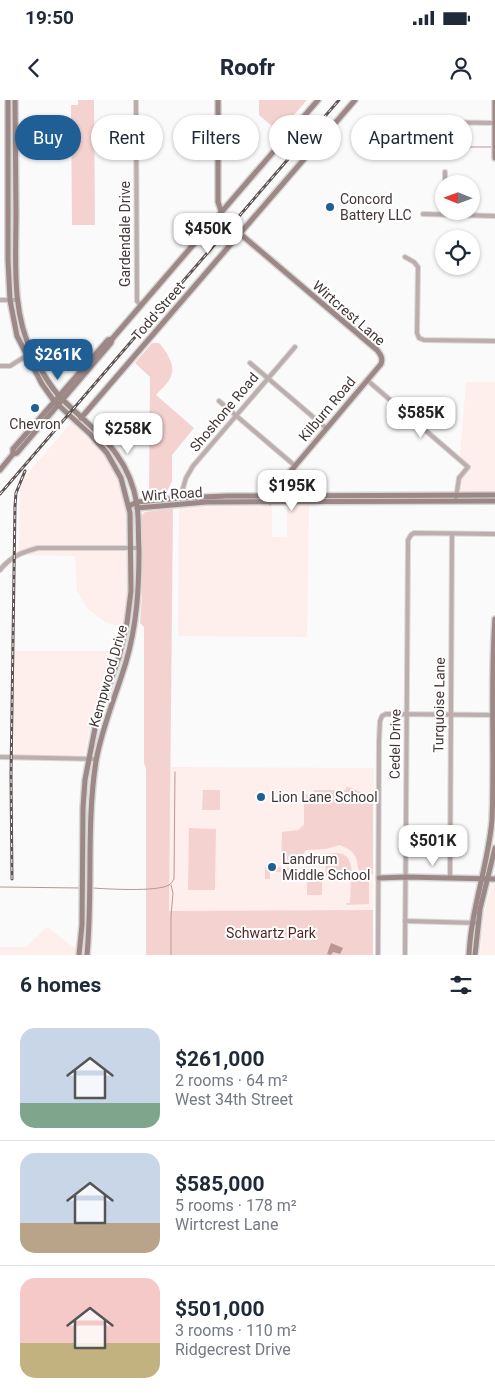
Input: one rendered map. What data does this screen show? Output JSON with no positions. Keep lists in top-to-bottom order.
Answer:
{
  "streets": {
    "main road": [
      "Todd Street",
      "Wirtcrest Lane",
      "Kilburn Road",
      "Wirt Road",
      "Kempwood Drive"
    ],
    "street": [
      "Gardendale Drive",
      "Shoshone Road",
      "Turquoise Lane",
      "Cedel Drive"
    ]
  },
  "crossings": [
    ["Todd Street", "Wirtcrest Lane"],
    ["Todd Street", "Kempwood Drive"],
    ["Wirtcrest Lane", "Kilburn Road"],
    ["Kilburn Road", "Wirt Road"],
    ["Shoshone Road", "Wirt Road"],
    ["Wirt Road", "Kempwood Drive"],
    ["Turquoise Lane", "Cedel Drive"]
  ],
  "parks": ["Schwartz Park"],
  "places": [
    "Concord Battery LLC",
    "Chevron",
    "Lion Lane School",
    "Landrum Middle School"
  ],
  "north": "left",
  "page": {
    "status": "19:50",
    "header": "Roofr",
    "chip": [
      "Buy",
      "Rent",
      "Filters",
      "New",
      "Apartment"
    ],
    "price": [
      "$450K",
      "$261K",
      "$585K",
      "$258K",
      "$195K",
      "$501K"
    ],
    "heading": "6 homes",
    "list": [
      {
        "name": "$261,000",
        "note": "2 rooms · 64 m² · West 34th Street"
      },
      {
        "name": "$585,000",
        "note": "5 rooms · 178 m² · Wirtcrest Lane"
      },
      {
        "name": "$501,000",
        "note": "3 rooms · 110 m² · Ridgecrest Drive"
      }
    ]
  }
}
